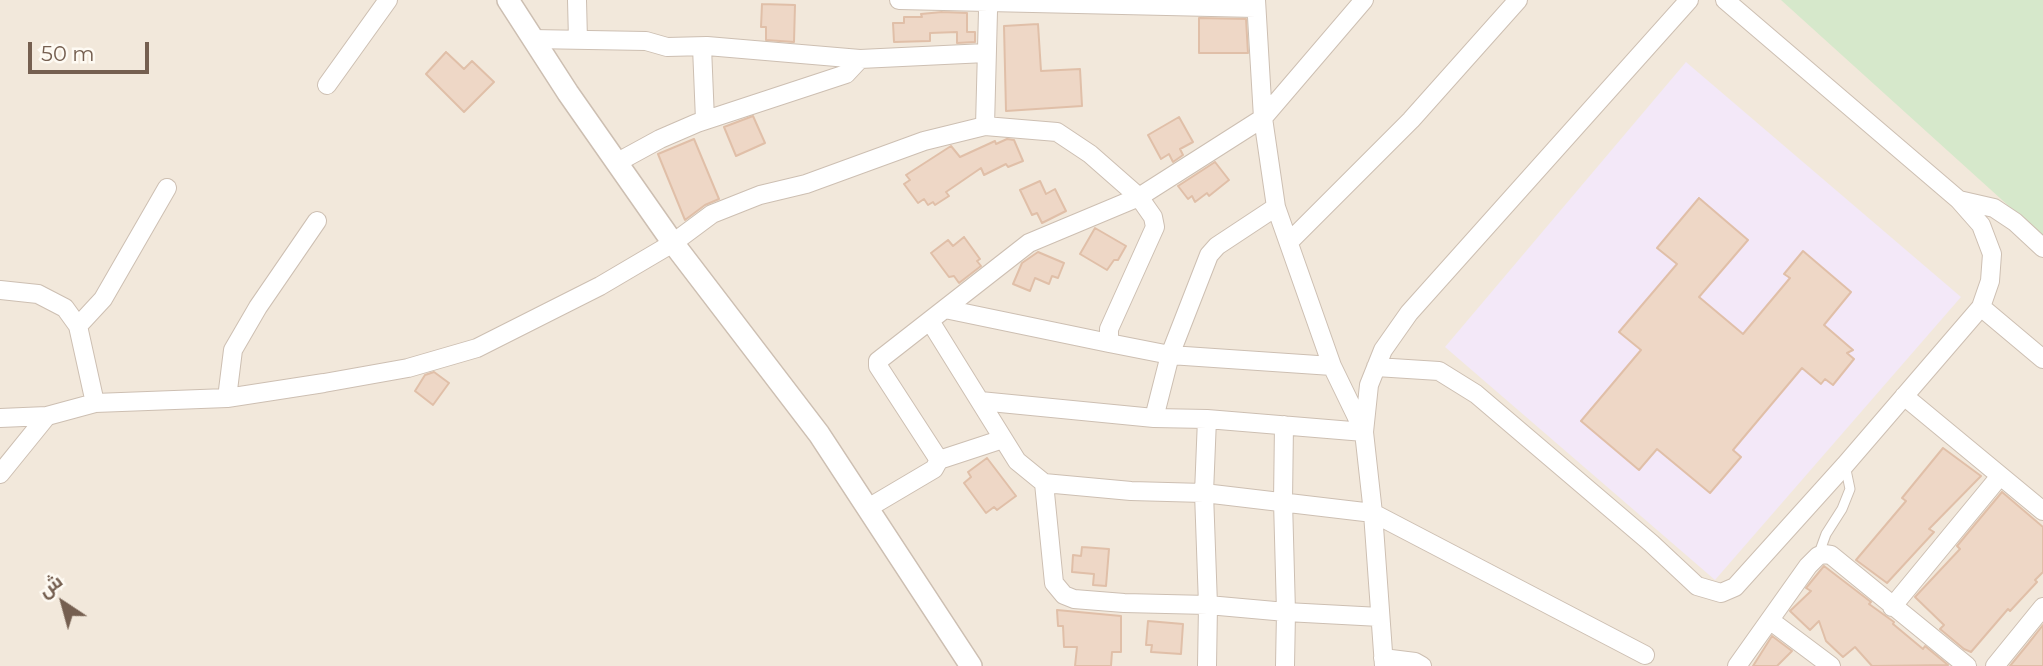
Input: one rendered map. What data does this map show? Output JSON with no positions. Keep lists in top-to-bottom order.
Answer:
{
  "scale_bar": "50 m",
  "north": "top left"
}
